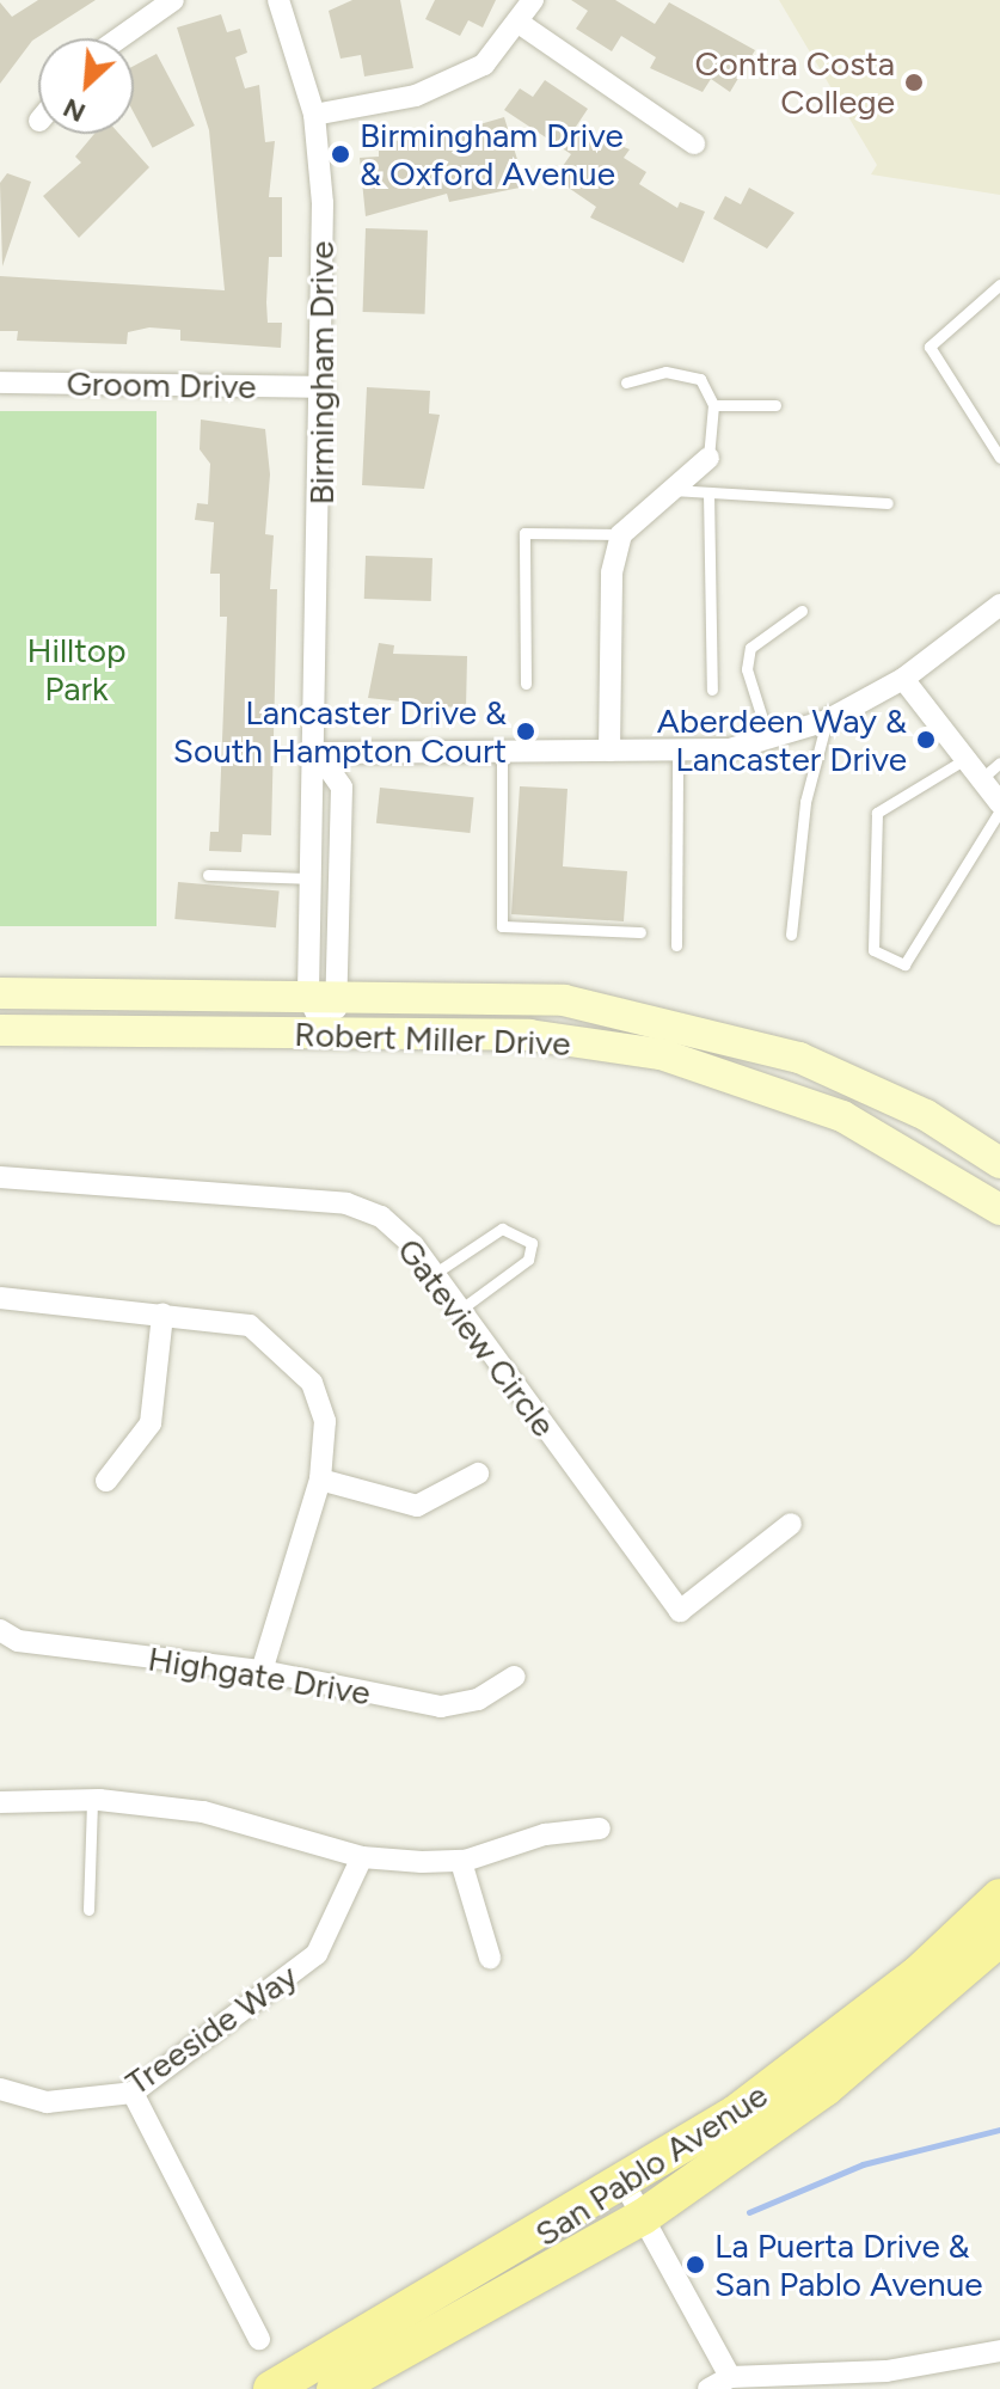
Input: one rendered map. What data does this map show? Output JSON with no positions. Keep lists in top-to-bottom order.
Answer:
{
  "streets": {
    "main road": ["Robert Miller Drive", "San Pablo Avenue"],
    "street": [
      "Birmingham Drive",
      "Groom Drive",
      "Gateview Circle",
      "Highgate Drive",
      "Treeside Way"
    ]
  },
  "crossings": [
    ["Birmingham Drive", "Groom Drive"],
    ["Birmingham Drive", "Robert Miller Drive"]
  ],
  "parks": ["Hilltop Park"],
  "places": [
    "Contra Costa College",
    "Birmingham Drive & Oxford Avenue",
    "Lancaster Drive & South Hampton Court",
    "Aberdeen Way & Lancaster Drive",
    "La Puerta Drive & San Pablo Avenue"
  ],
  "north": "bottom left"
}
